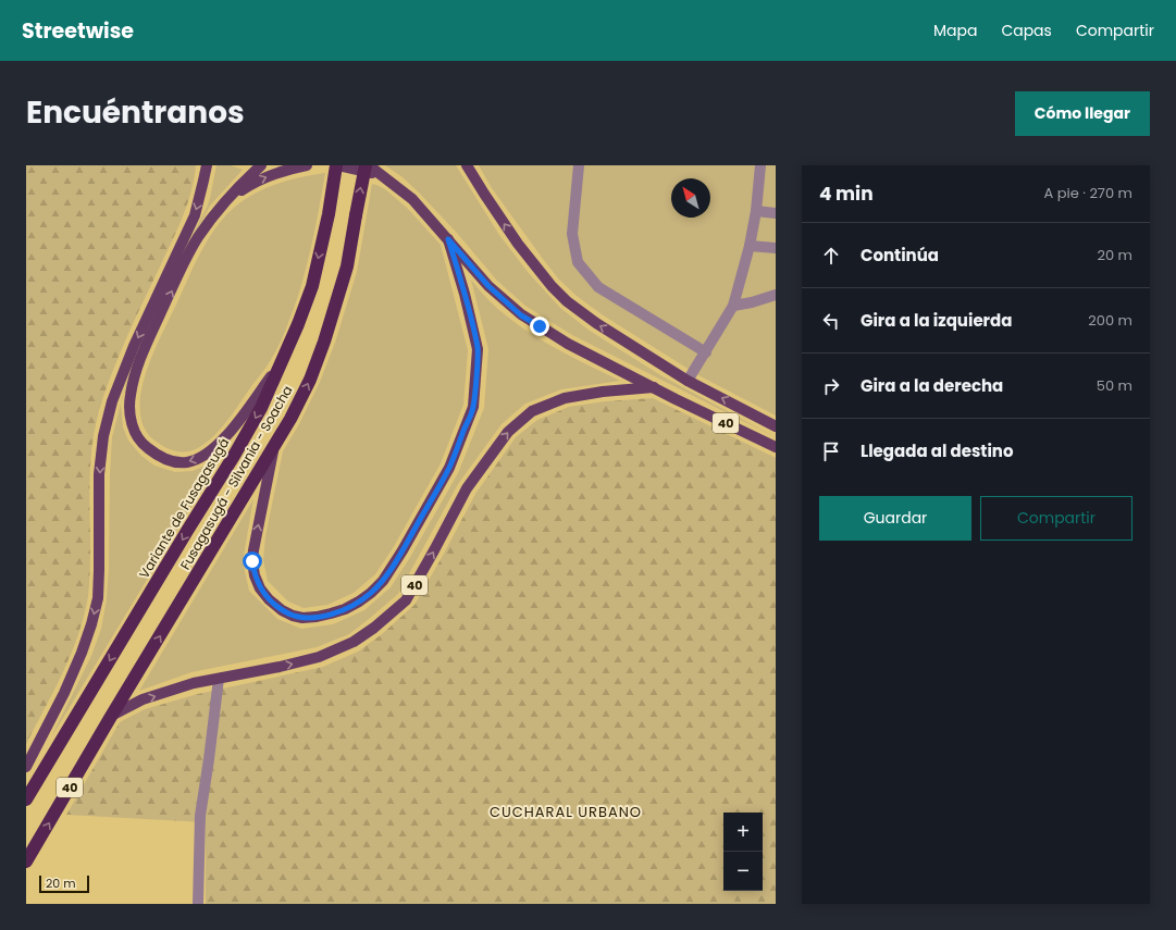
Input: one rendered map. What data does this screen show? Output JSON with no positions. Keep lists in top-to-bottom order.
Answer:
{
  "streets": {
    "highway": ["40", "Fusagasugá - Silvania - Soacha", "Variante de Fusagasugá"]
  },
  "crossings": [
    ["40", "Fusagasugá - Silvania - Soacha"],
    ["40", "Variante de Fusagasugá"]
  ],
  "one_way": ["Fusagasugá - Silvania - Soacha", "Variante de Fusagasugá"],
  "districts": ["CUCHARAL URBANO"],
  "scale_bar": "20 m",
  "north": "top left",
  "page": {
    "header": "Streetwise",
    "nav": ["Mapa", "Capas", "Compartir"],
    "title": "Encuéntranos",
    "buttons": [
      "Cómo llegar",
      ["Guardar", "Compartir"]
    ],
    "heading": ["4 min", "A pie · 270 m"],
    "list": [
      ["Continúa", "20 m"],
      ["Gira a la izquierda", "200 m"],
      ["Gira a la derecha", "50 m"],
      "Llegada al destino"
    ],
    "map_buttons": ["+", "−"],
    "scale": "20 m"
  }
}
